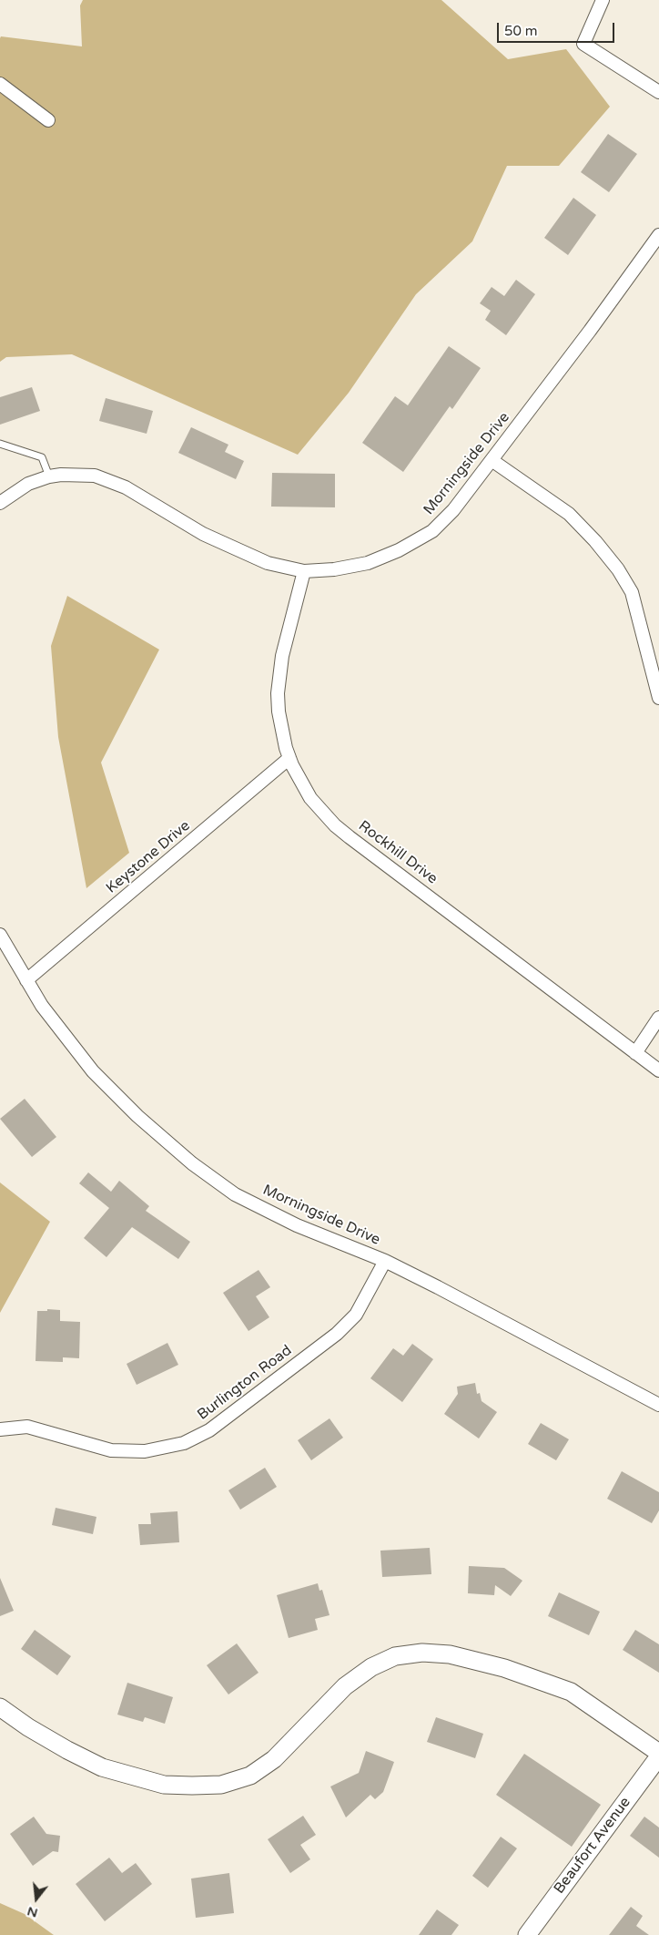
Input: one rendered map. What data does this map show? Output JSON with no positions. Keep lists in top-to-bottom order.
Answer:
{
  "streets": {
    "street": [
      "Morningside Drive",
      "Rockhill Drive",
      "Keystone Drive",
      "Burlington Road",
      "Beaufort Avenue"
    ]
  },
  "crossings": [
    ["Morningside Drive", "Rockhill Drive"],
    ["Morningside Drive", "Keystone Drive"],
    ["Morningside Drive", "Burlington Road"],
    ["Rockhill Drive", "Keystone Drive"]
  ],
  "scale_bar": "50 m",
  "north": "bottom"
}
